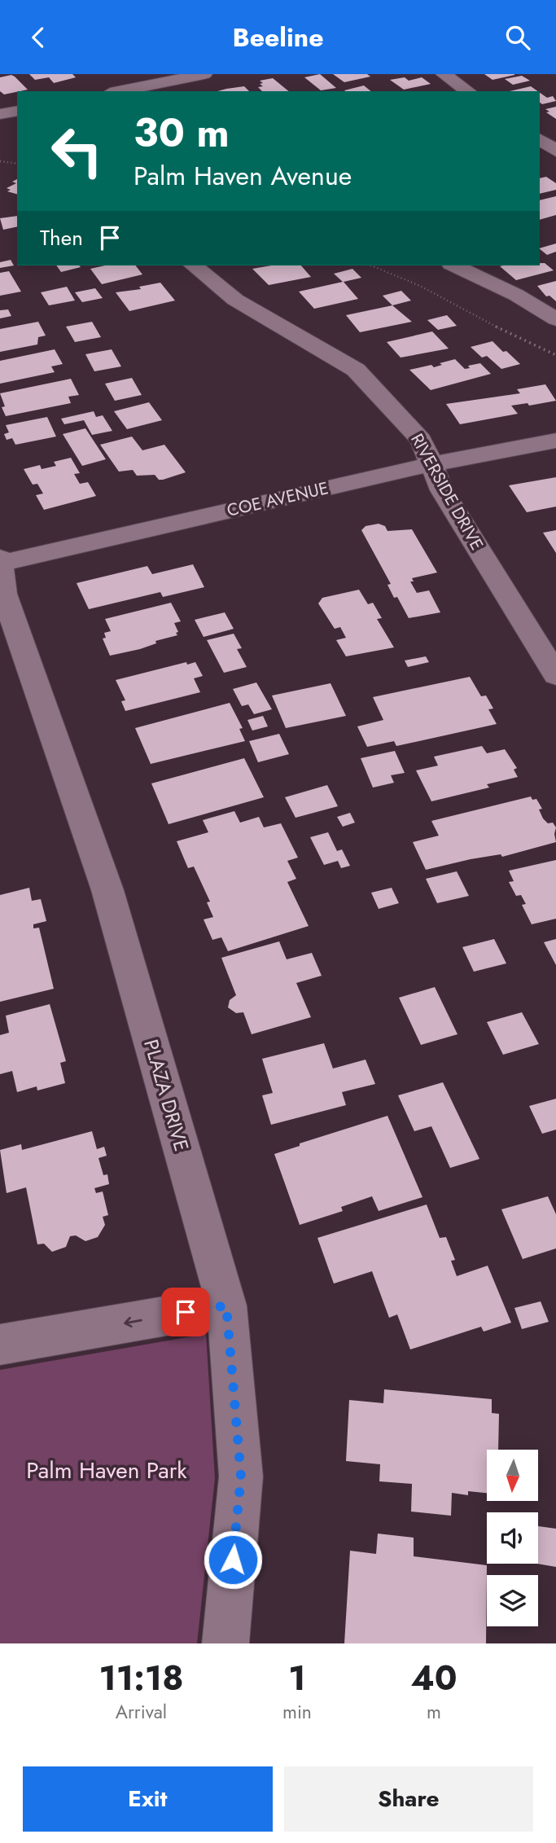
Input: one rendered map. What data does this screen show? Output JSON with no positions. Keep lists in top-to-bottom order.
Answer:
{
  "streets": {
    "street": ["RIVERSIDE DRIVE", "COE AVENUE", "PLAZA DRIVE"]
  },
  "crossings": [
    ["RIVERSIDE DRIVE", "COE AVENUE"],
    ["COE AVENUE", "PLAZA DRIVE"]
  ],
  "parks": ["Palm Haven Park"],
  "north": "bottom",
  "page": {
    "header": "Beeline",
    "turn": ["30 m", "Palm Haven Avenue"],
    "then": "Then",
    "eta": [
      "11:18",
      "Arrival",
      "1",
      "min",
      "40",
      "m"
    ],
    "buttons": ["Exit", "Share"]
  }
}
